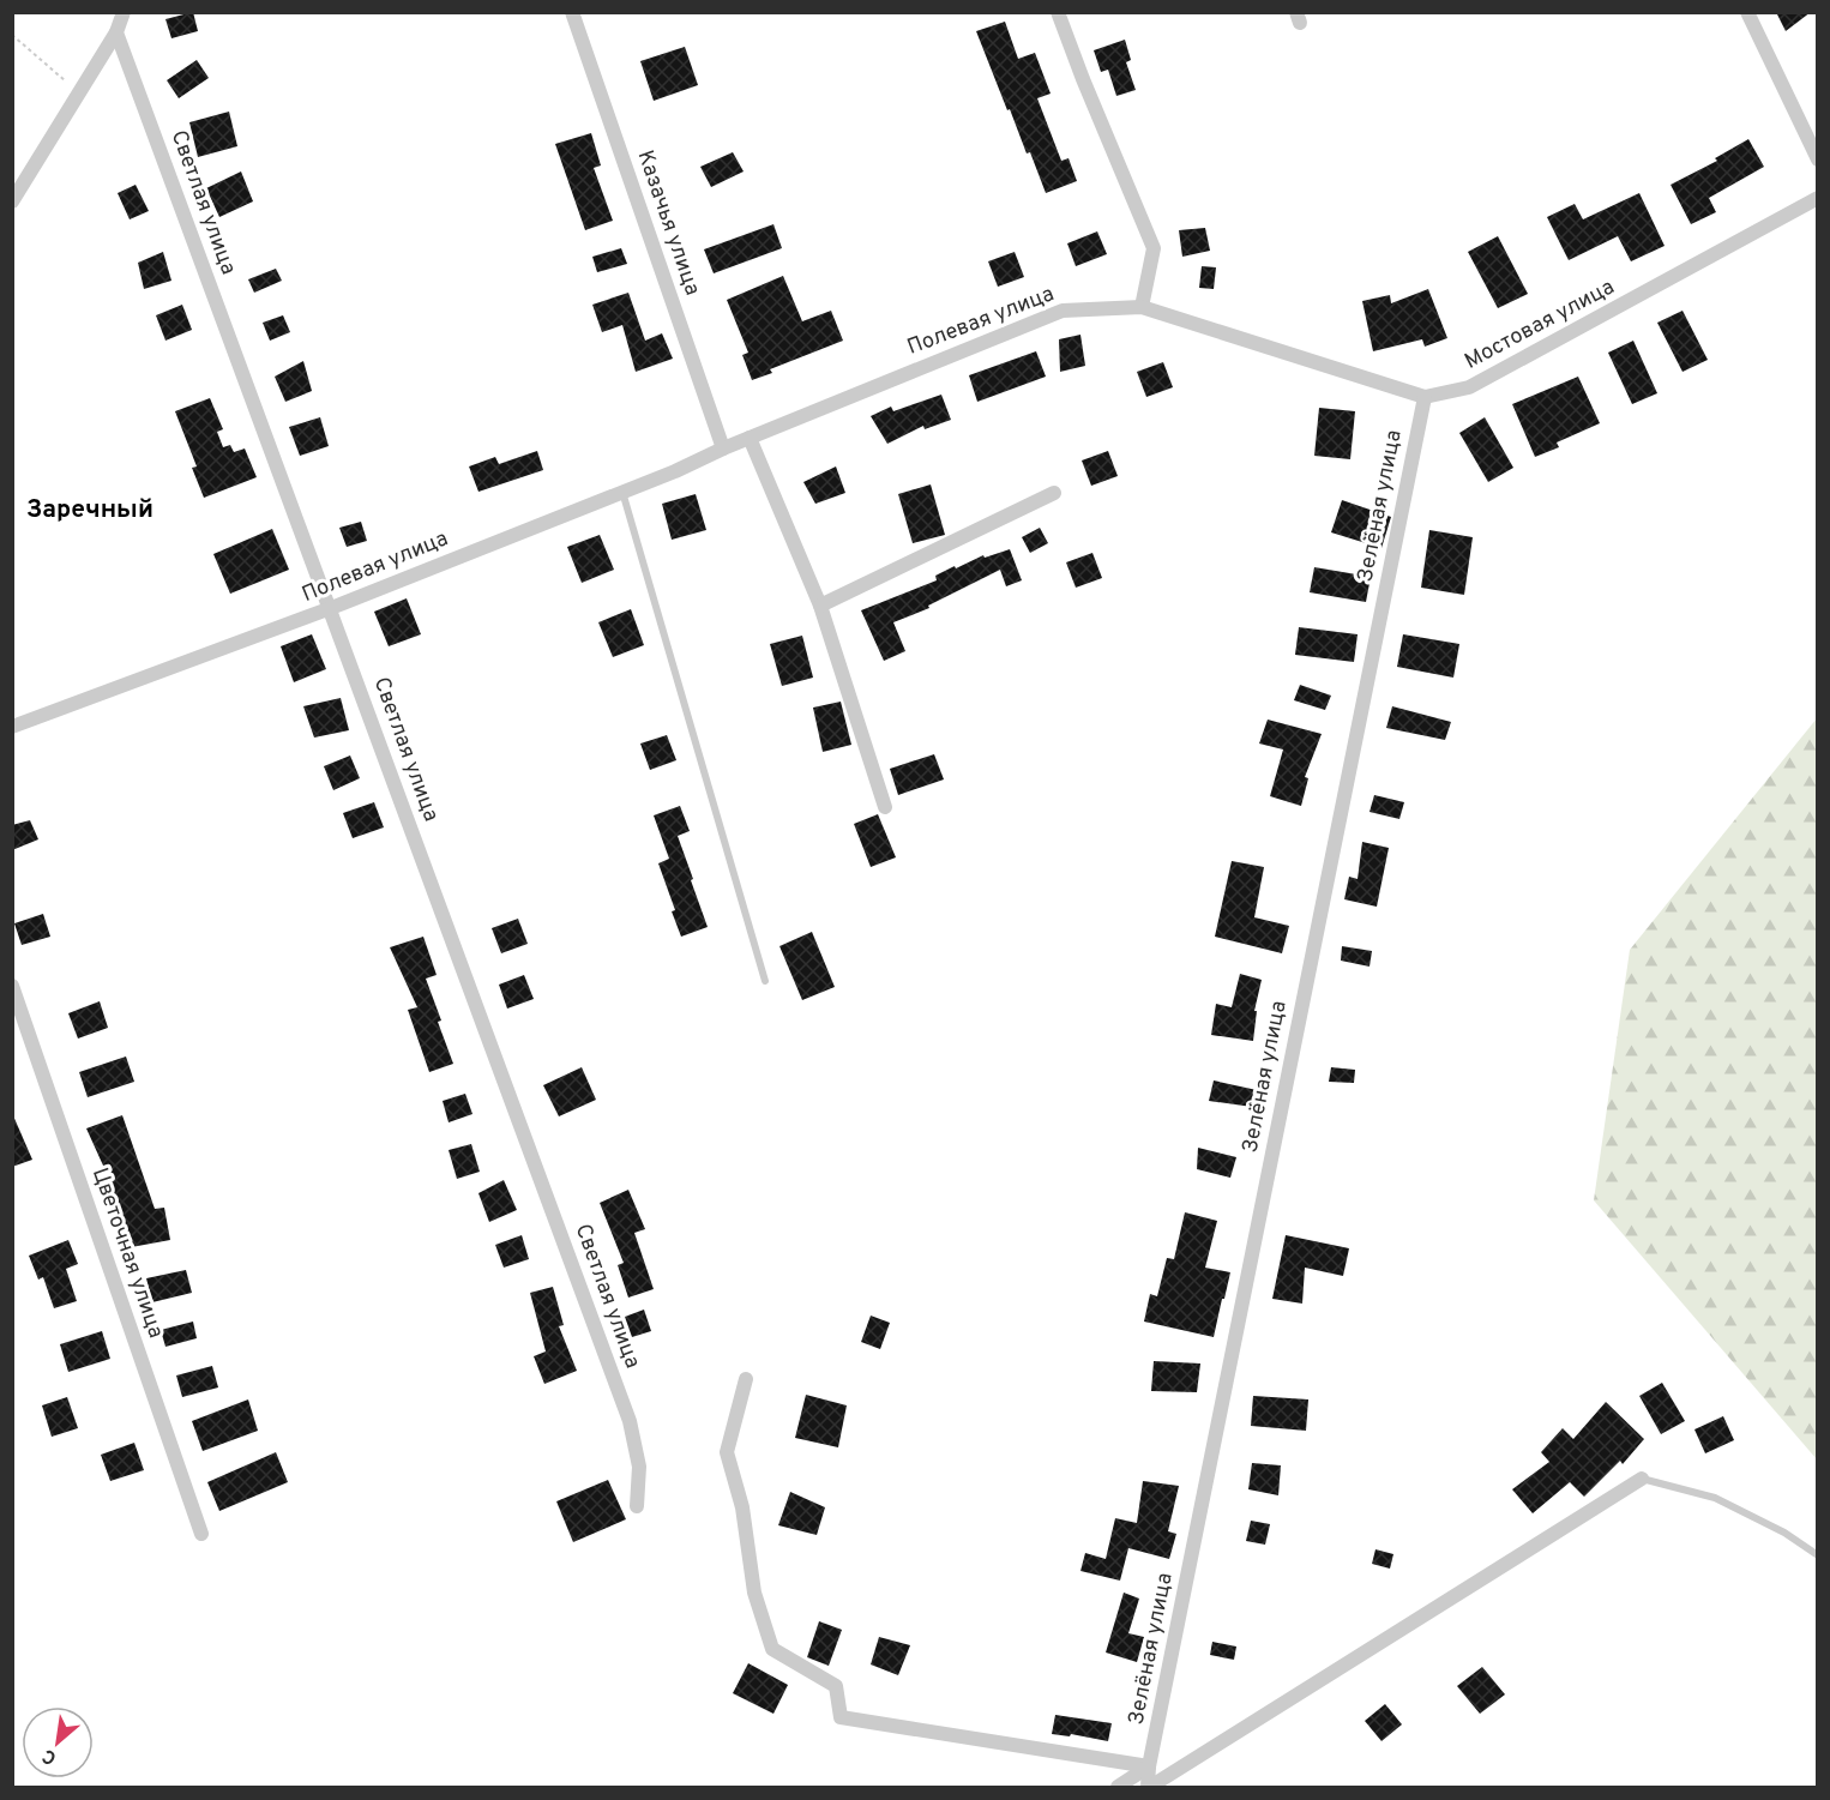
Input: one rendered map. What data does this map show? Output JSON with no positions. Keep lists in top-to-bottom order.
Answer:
{
  "streets": {
    "street": [
      "Светлая улица",
      "Казачья улица",
      "Полевая улица",
      "Мостовая улица",
      "Зелёная улица",
      "Цветочная улица"
    ]
  },
  "crossings": [
    ["Светлая улица", "Полевая улица"],
    ["Казачья улица", "Полевая улица"],
    ["Полевая улица", "Мостовая улица"],
    ["Мостовая улица", "Зелёная улица"]
  ],
  "districts": ["Заречный"],
  "north": "bottom left"
}
